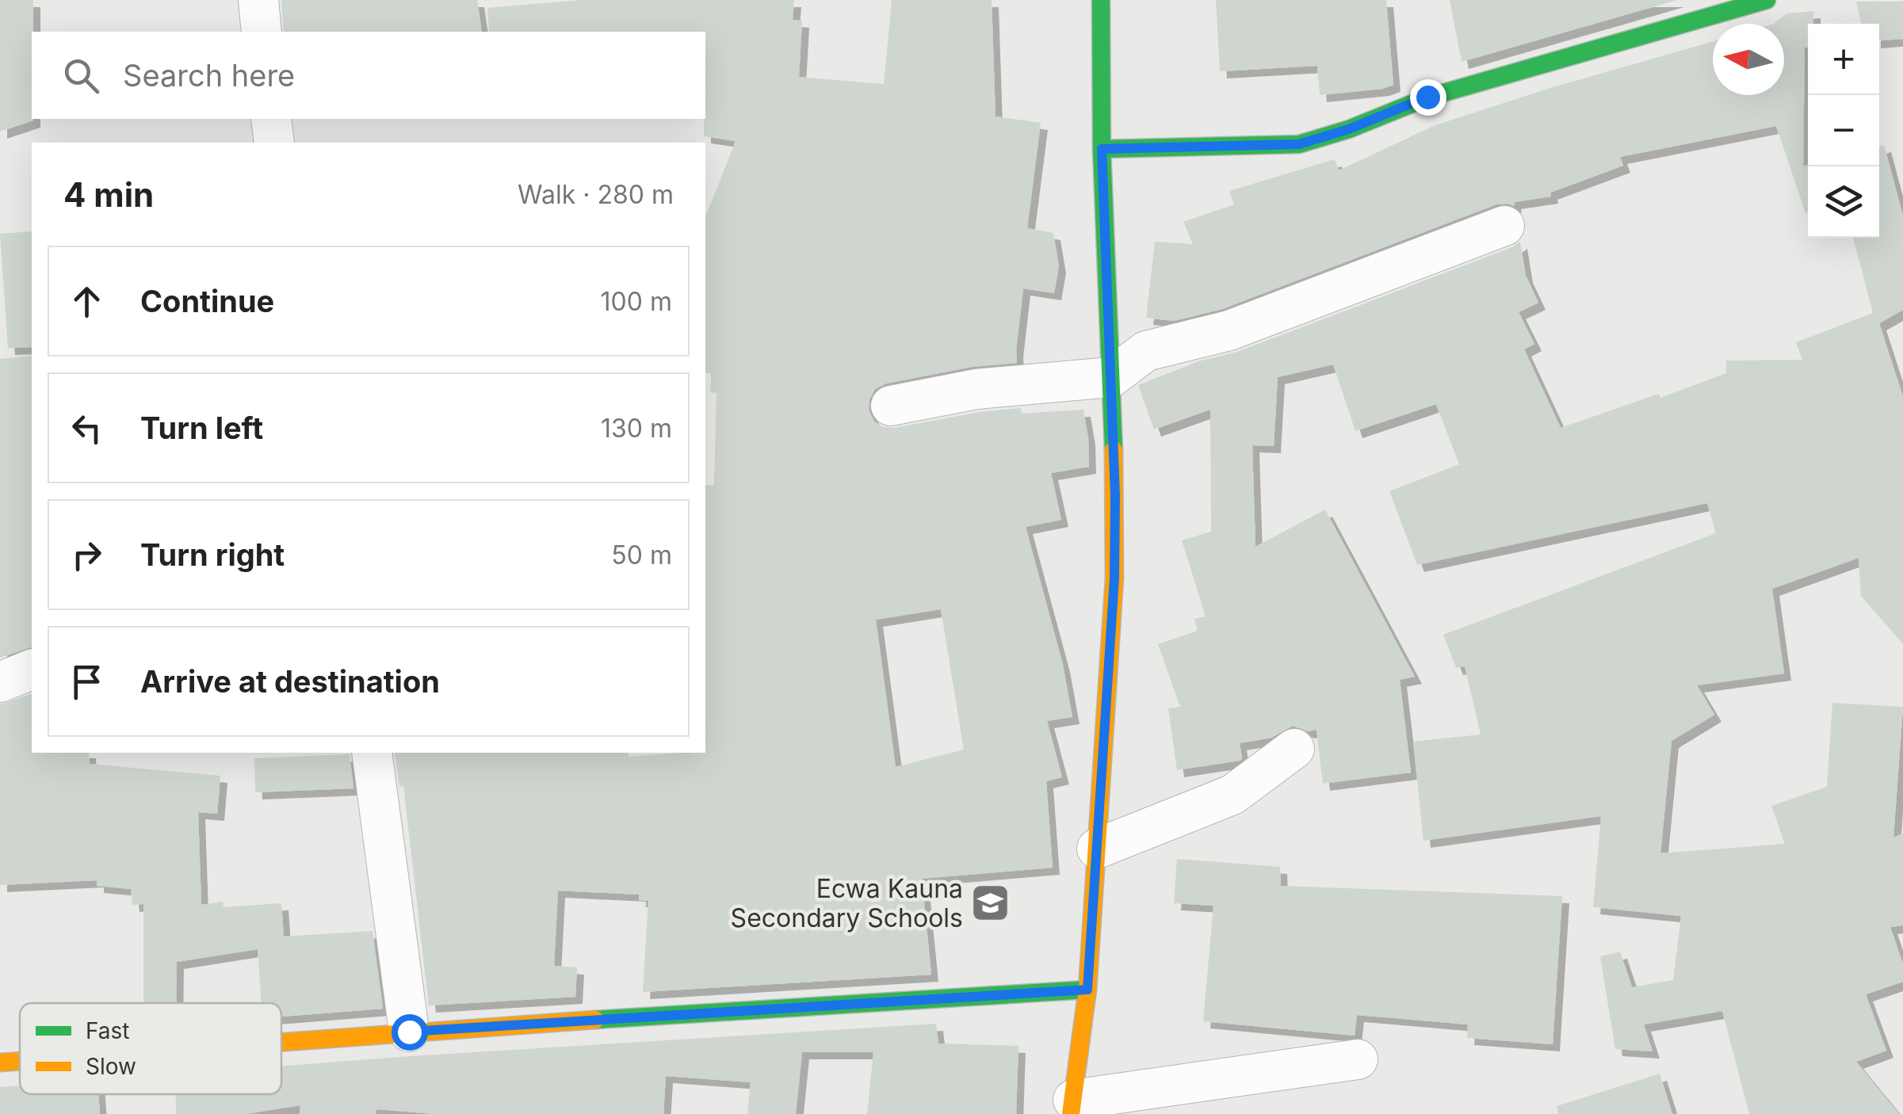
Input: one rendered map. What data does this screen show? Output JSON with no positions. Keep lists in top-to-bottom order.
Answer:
{
  "places": {
    "school or university": ["Ecwa Kauna Secondary Schools"]
  },
  "legend": ["Fast", "Slow"],
  "north": "left",
  "page": {
    "map_buttons": ["+", "−"],
    "search": "Search here",
    "heading": ["4 min", "Walk · 280 m"],
    "list": [
      ["Continue", "100 m"],
      ["Turn left", "130 m"],
      ["Turn right", "50 m"],
      "Arrive at destination"
    ]
  }
}
